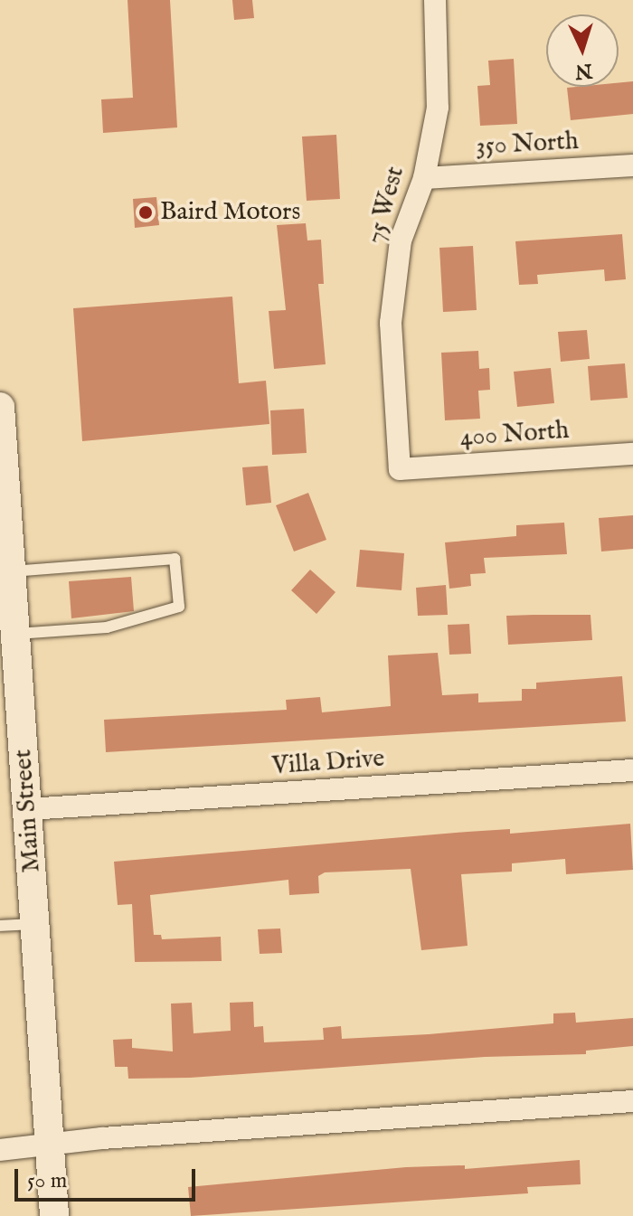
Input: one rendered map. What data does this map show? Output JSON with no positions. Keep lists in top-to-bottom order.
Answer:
{
  "streets": {
    "main road": ["Main Street"],
    "street": [
      "350 North",
      "75 West",
      "400 North",
      "Villa Drive"
    ]
  },
  "crossings": [
    ["350 North", "75 West"],
    ["75 West", "400 North"],
    ["Villa Drive", "Main Street"]
  ],
  "places": ["Baird Motors"],
  "scale_bar": "50 m",
  "north": "bottom"
}
